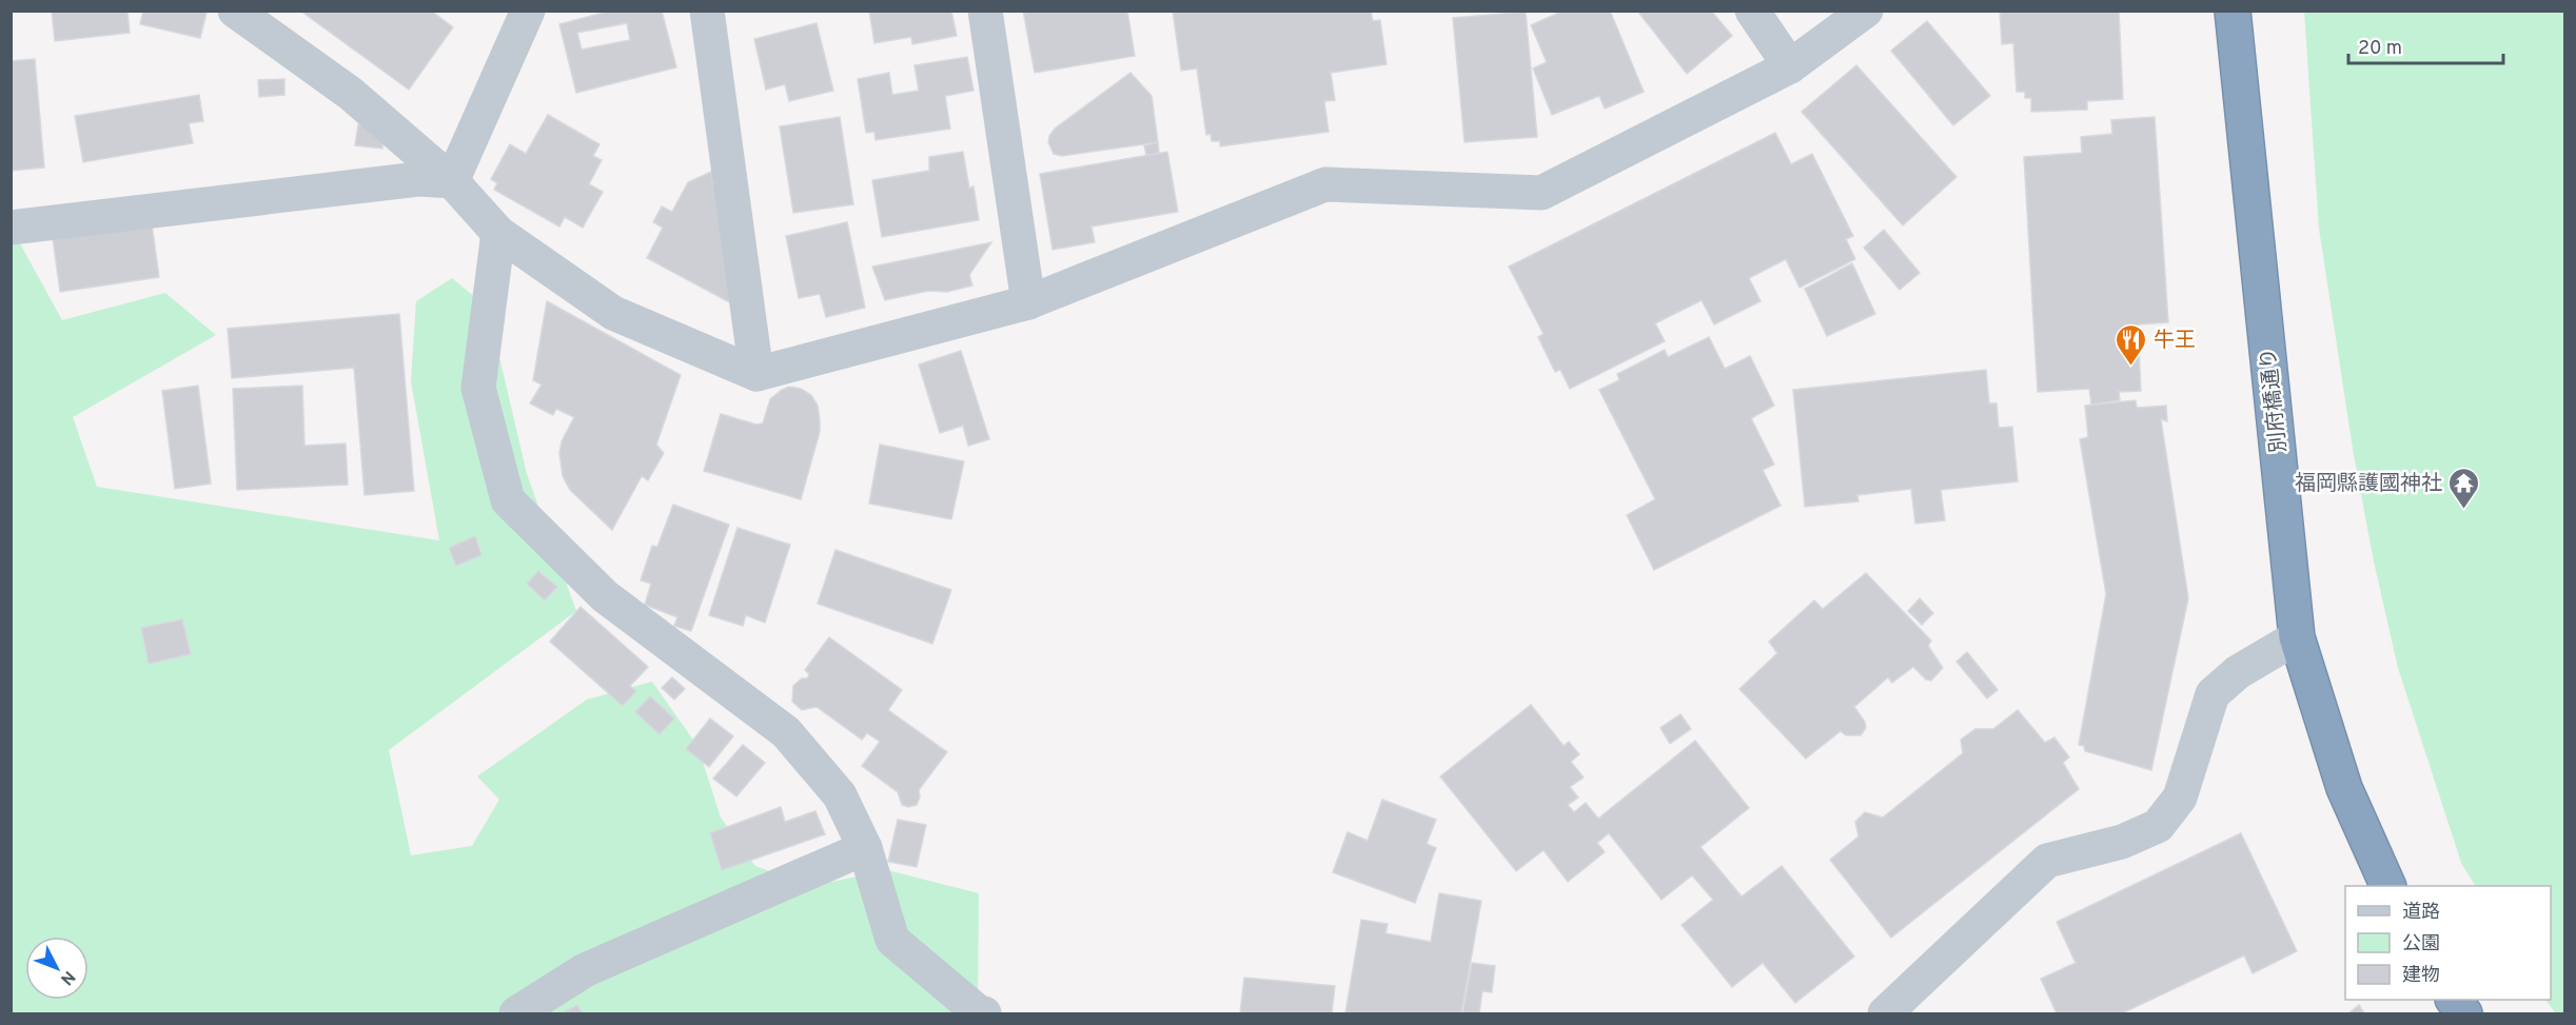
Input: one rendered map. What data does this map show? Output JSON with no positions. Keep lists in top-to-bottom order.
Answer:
{
  "streets": {
    "highway": ["別府橋通り"]
  },
  "places": {
    "restaurant": ["牛王"],
    "temple": ["福岡縣護國神社"]
  },
  "legend": ["道路", "公園", "建物"],
  "scale_bar": "20 m",
  "north": "bottom right"
}
